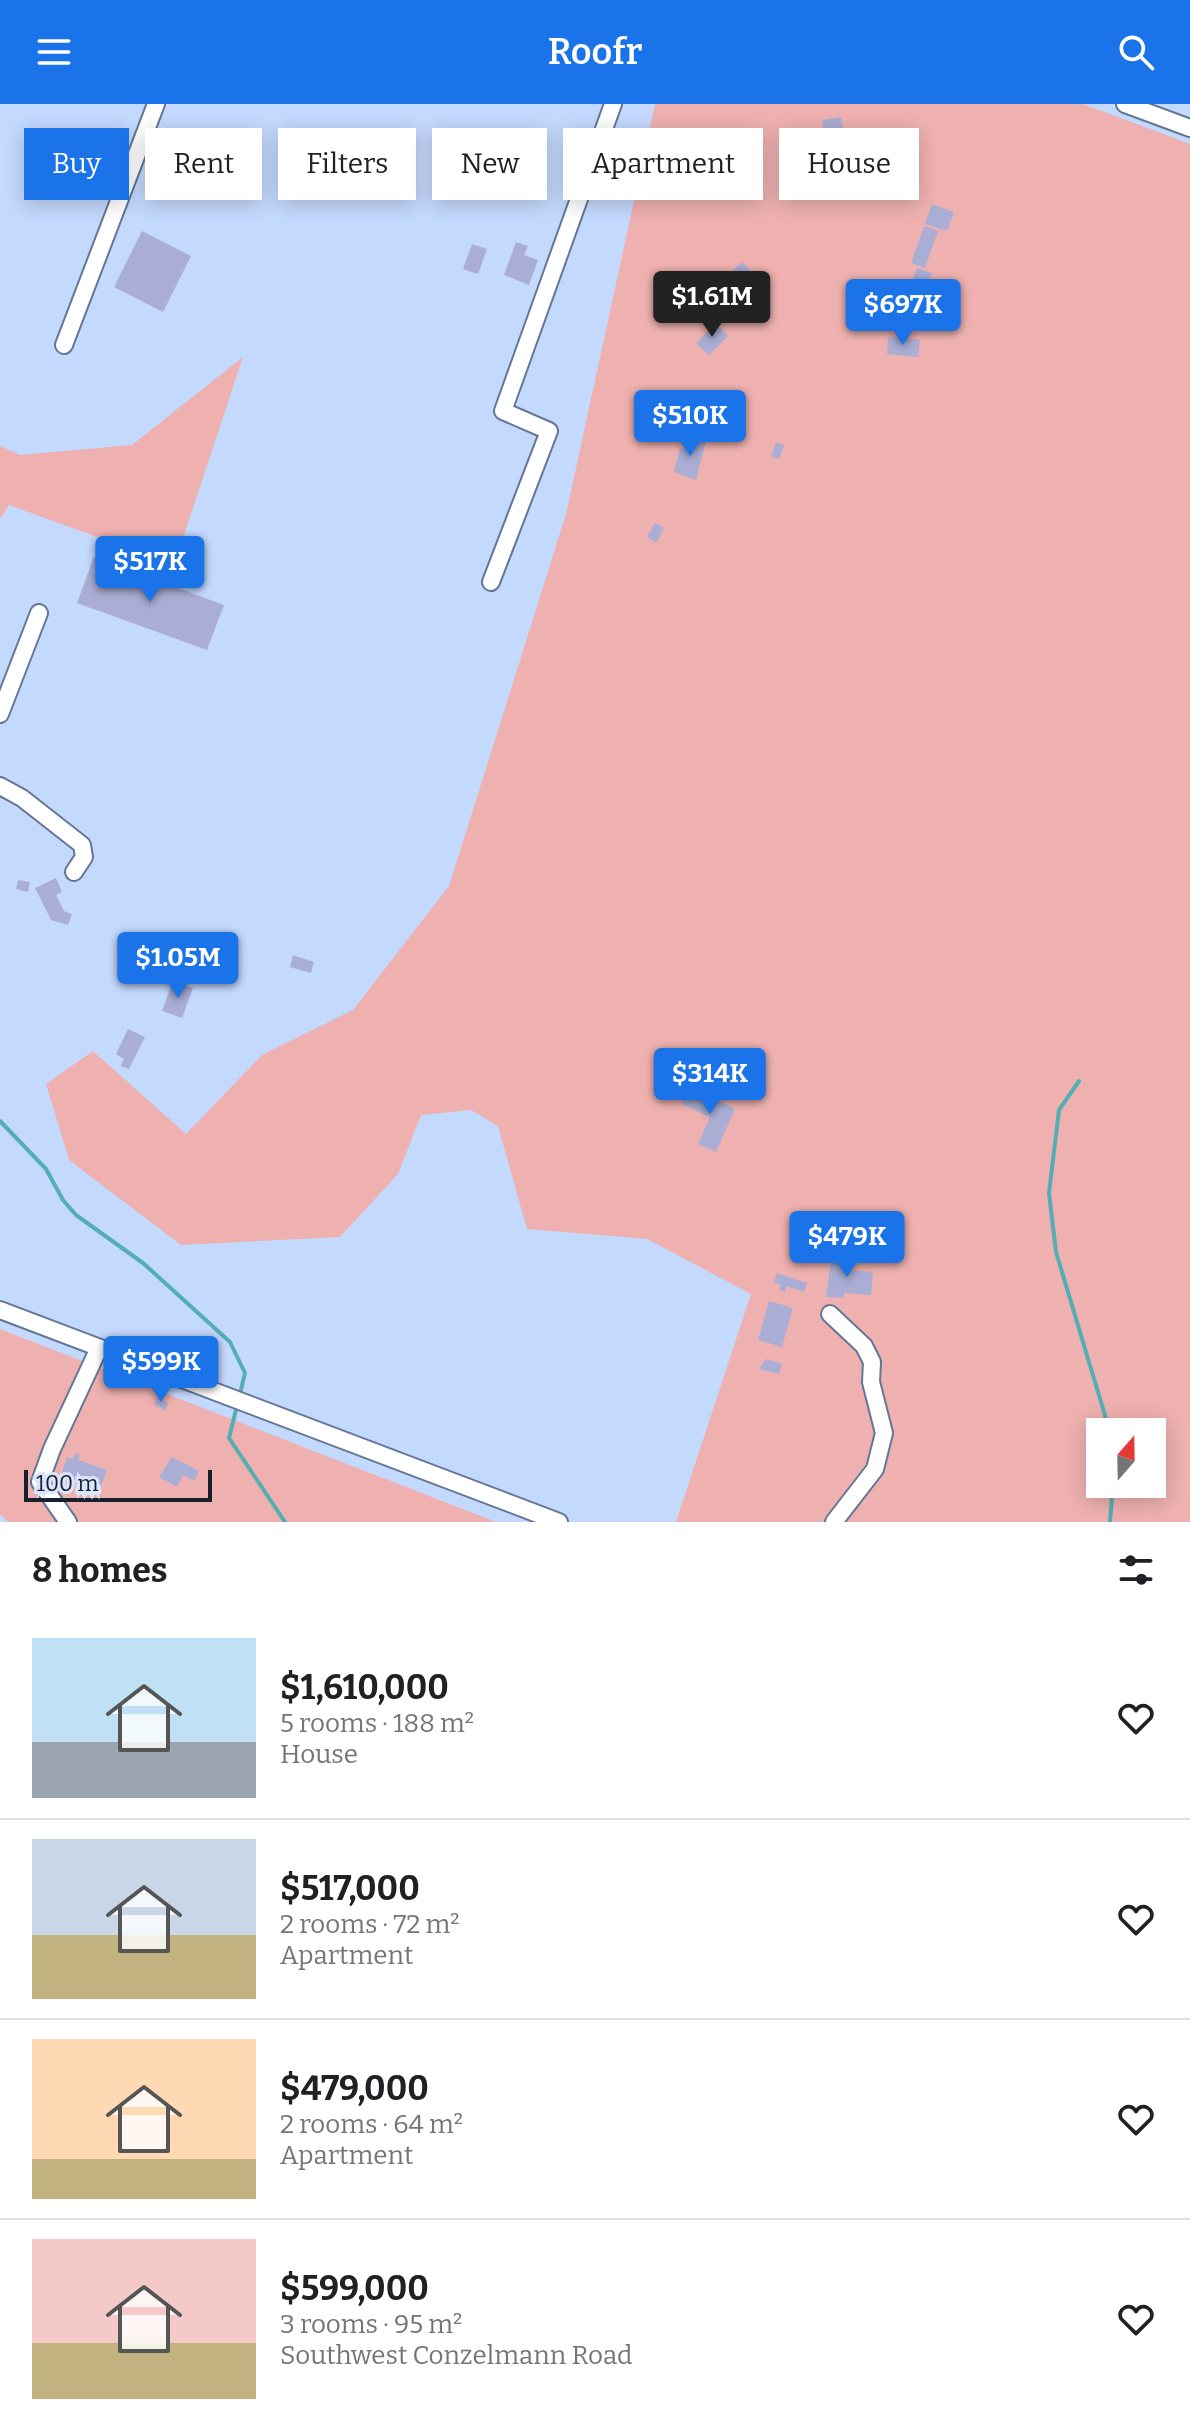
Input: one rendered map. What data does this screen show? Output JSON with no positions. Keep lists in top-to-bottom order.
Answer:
{
  "scale_bar": "100 m",
  "north": "top",
  "page": {
    "header": "Roofr",
    "chip": [
      "Buy",
      "Rent",
      "Filters",
      "New",
      "Apartment",
      "House"
    ],
    "price": [
      "$1.61M",
      "$697K",
      "$510K",
      "$517K",
      "$1.05M",
      "$314K",
      "$479K",
      "$599K"
    ],
    "scale": "100 m",
    "heading": "8 homes",
    "list": [
      {
        "name": "$1,610,000",
        "note": "5 rooms · 188 m² · House"
      },
      {
        "name": "$517,000",
        "note": "2 rooms · 72 m² · Apartment"
      },
      {
        "name": "$479,000",
        "note": "2 rooms · 64 m² · Apartment"
      },
      {
        "name": "$599,000",
        "note": "3 rooms · 95 m² · Southwest Conzelmann Road"
      }
    ]
  }
}
